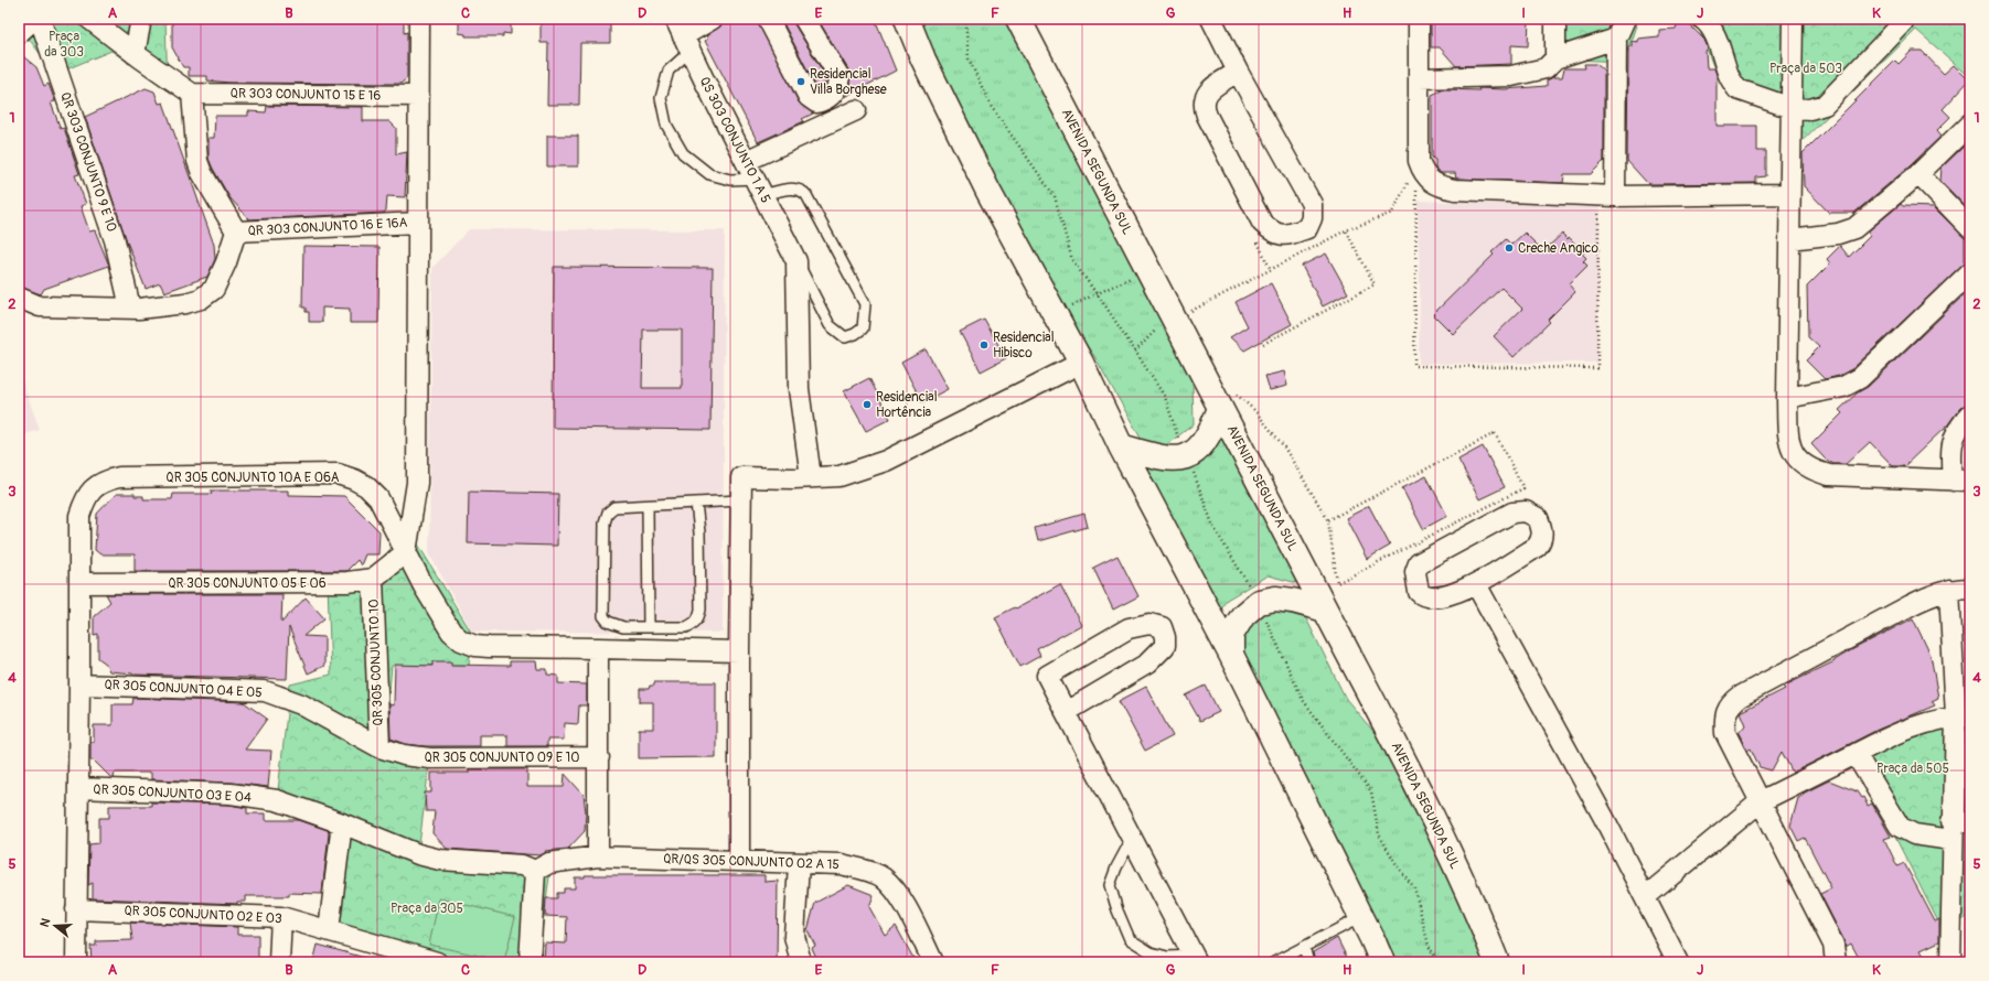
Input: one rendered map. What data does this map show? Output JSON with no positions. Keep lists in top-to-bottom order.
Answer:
{
  "streets": {
    "main road": ["AVENIDA SEGUNDA SUL"],
    "street": [
      "QR 303 CONJUNTO 15 E 16",
      "QS 303 CONJUNTO 1 A 5",
      "QR 303 CONJUNTO 9 E 10",
      "QR 303 CONJUNTO 16 E 16A",
      "QR 305 CONJUNTO 10A E 06A",
      "QR 305 CONJUNTO 05 E 06",
      "QR 305 CONJUNTO 10",
      "QR 305 CONJUNTO 04 E 05",
      "QR 305 CONJUNTO 09 E 10",
      "QR 305 CONJUNTO 03 E 04",
      "QR/QS 305 CONJUNTO 02 A 15",
      "QR 305 CONJUNTO 02 E 03"
    ]
  },
  "crossings": [
    ["QR 305 CONJUNTO 10A E 06A", "QR 305 CONJUNTO 05 E 06"],
    ["QR 305 CONJUNTO 05 E 06", "QR 305 CONJUNTO 10"],
    ["QR 305 CONJUNTO 10", "QR 305 CONJUNTO 04 E 05"],
    ["QR 305 CONJUNTO 10", "QR 305 CONJUNTO 09 E 10"],
    ["QR 305 CONJUNTO 04 E 05", "QR 305 CONJUNTO 09 E 10"],
    ["QR 305 CONJUNTO 03 E 04", "QR/QS 305 CONJUNTO 02 A 15"]
  ],
  "parks": [
    "Praça da 303",
    "Praça da 503",
    "Praça da 505",
    "Praça da 305"
  ],
  "places": [
    "Residencial Villa Borghese",
    "Creche Angico",
    "Residencial Hibisco",
    "Residencial Hortência"
  ],
  "north": "left",
  "grid": {
    "columns": [
      "A",
      "B",
      "C",
      "D",
      "E",
      "F",
      "G",
      "H",
      "I",
      "J",
      "K"
    ],
    "rows": [
      "1",
      "2",
      "3",
      "4",
      "5"
    ]
  }
}
